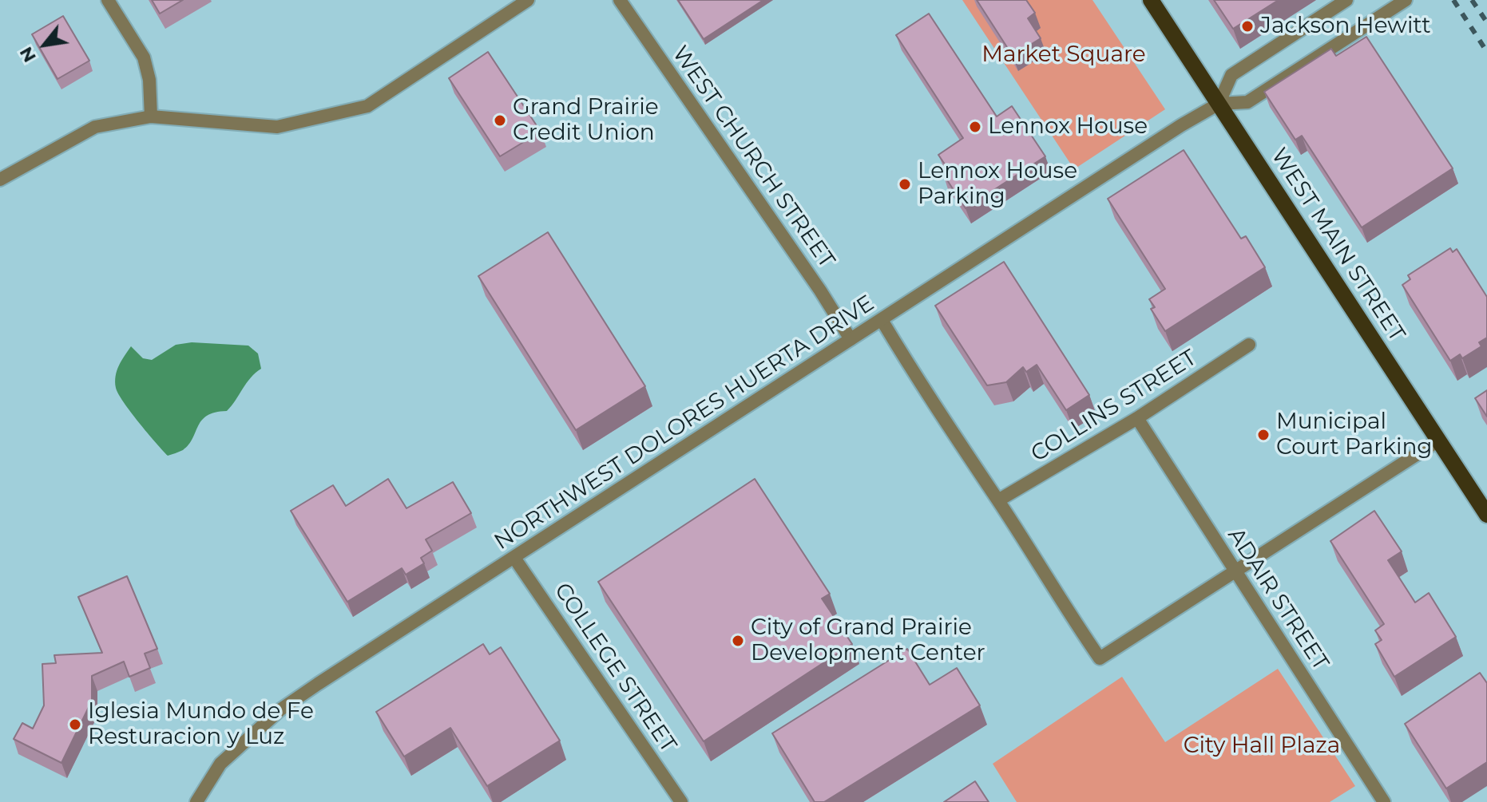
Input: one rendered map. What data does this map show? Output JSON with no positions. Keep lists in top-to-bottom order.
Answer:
{
  "streets": {
    "main road": ["WEST MAIN STREET"],
    "street": [
      "WEST CHURCH STREET",
      "COLLINS STREET",
      "NORTHWEST DOLORES HUERTA DRIVE",
      "ADAIR STREET",
      "COLLEGE STREET"
    ]
  },
  "crossings": [
    ["WEST CHURCH STREET", "NORTHWEST DOLORES HUERTA DRIVE"],
    ["WEST MAIN STREET", "NORTHWEST DOLORES HUERTA DRIVE"],
    ["COLLINS STREET", "ADAIR STREET"],
    ["NORTHWEST DOLORES HUERTA DRIVE", "COLLEGE STREET"]
  ],
  "parks": ["Market Square", "City Hall Plaza"],
  "places": [
    "Jackson Hewitt",
    "Grand Prairie Credit Union",
    "Lennox House",
    "Lennox House Parking",
    "Municipal Court Parking",
    "City of Grand Prairie Development Center",
    "Iglesia Mundo de Fe Resturacion y Luz"
  ],
  "north": "bottom left"
}
